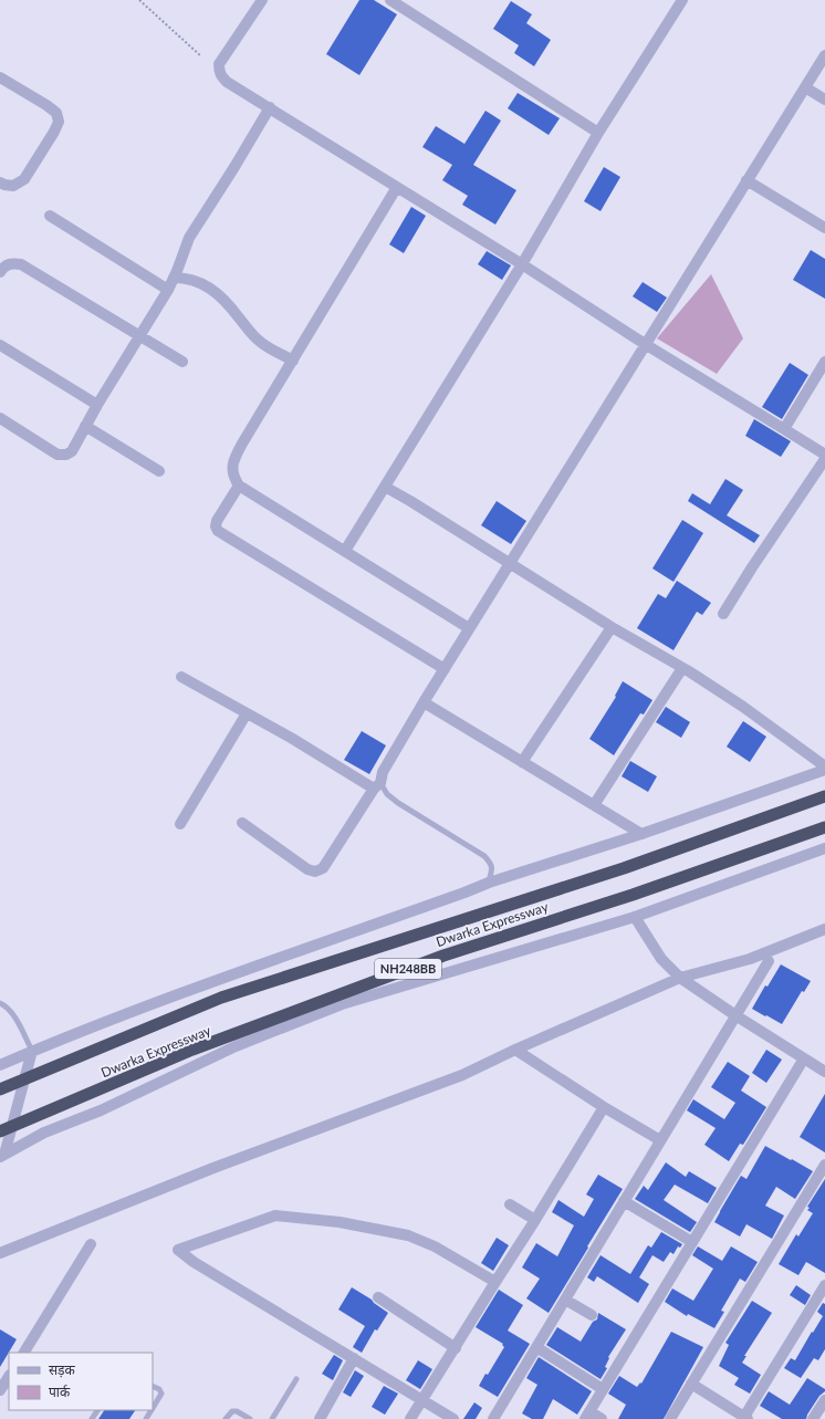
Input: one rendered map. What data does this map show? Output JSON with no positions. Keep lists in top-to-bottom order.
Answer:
{
  "streets": {
    "highway": ["Dwarka Expressway", "NH248BB"]
  },
  "legend": ["सड़क", "पार्क"]
}
